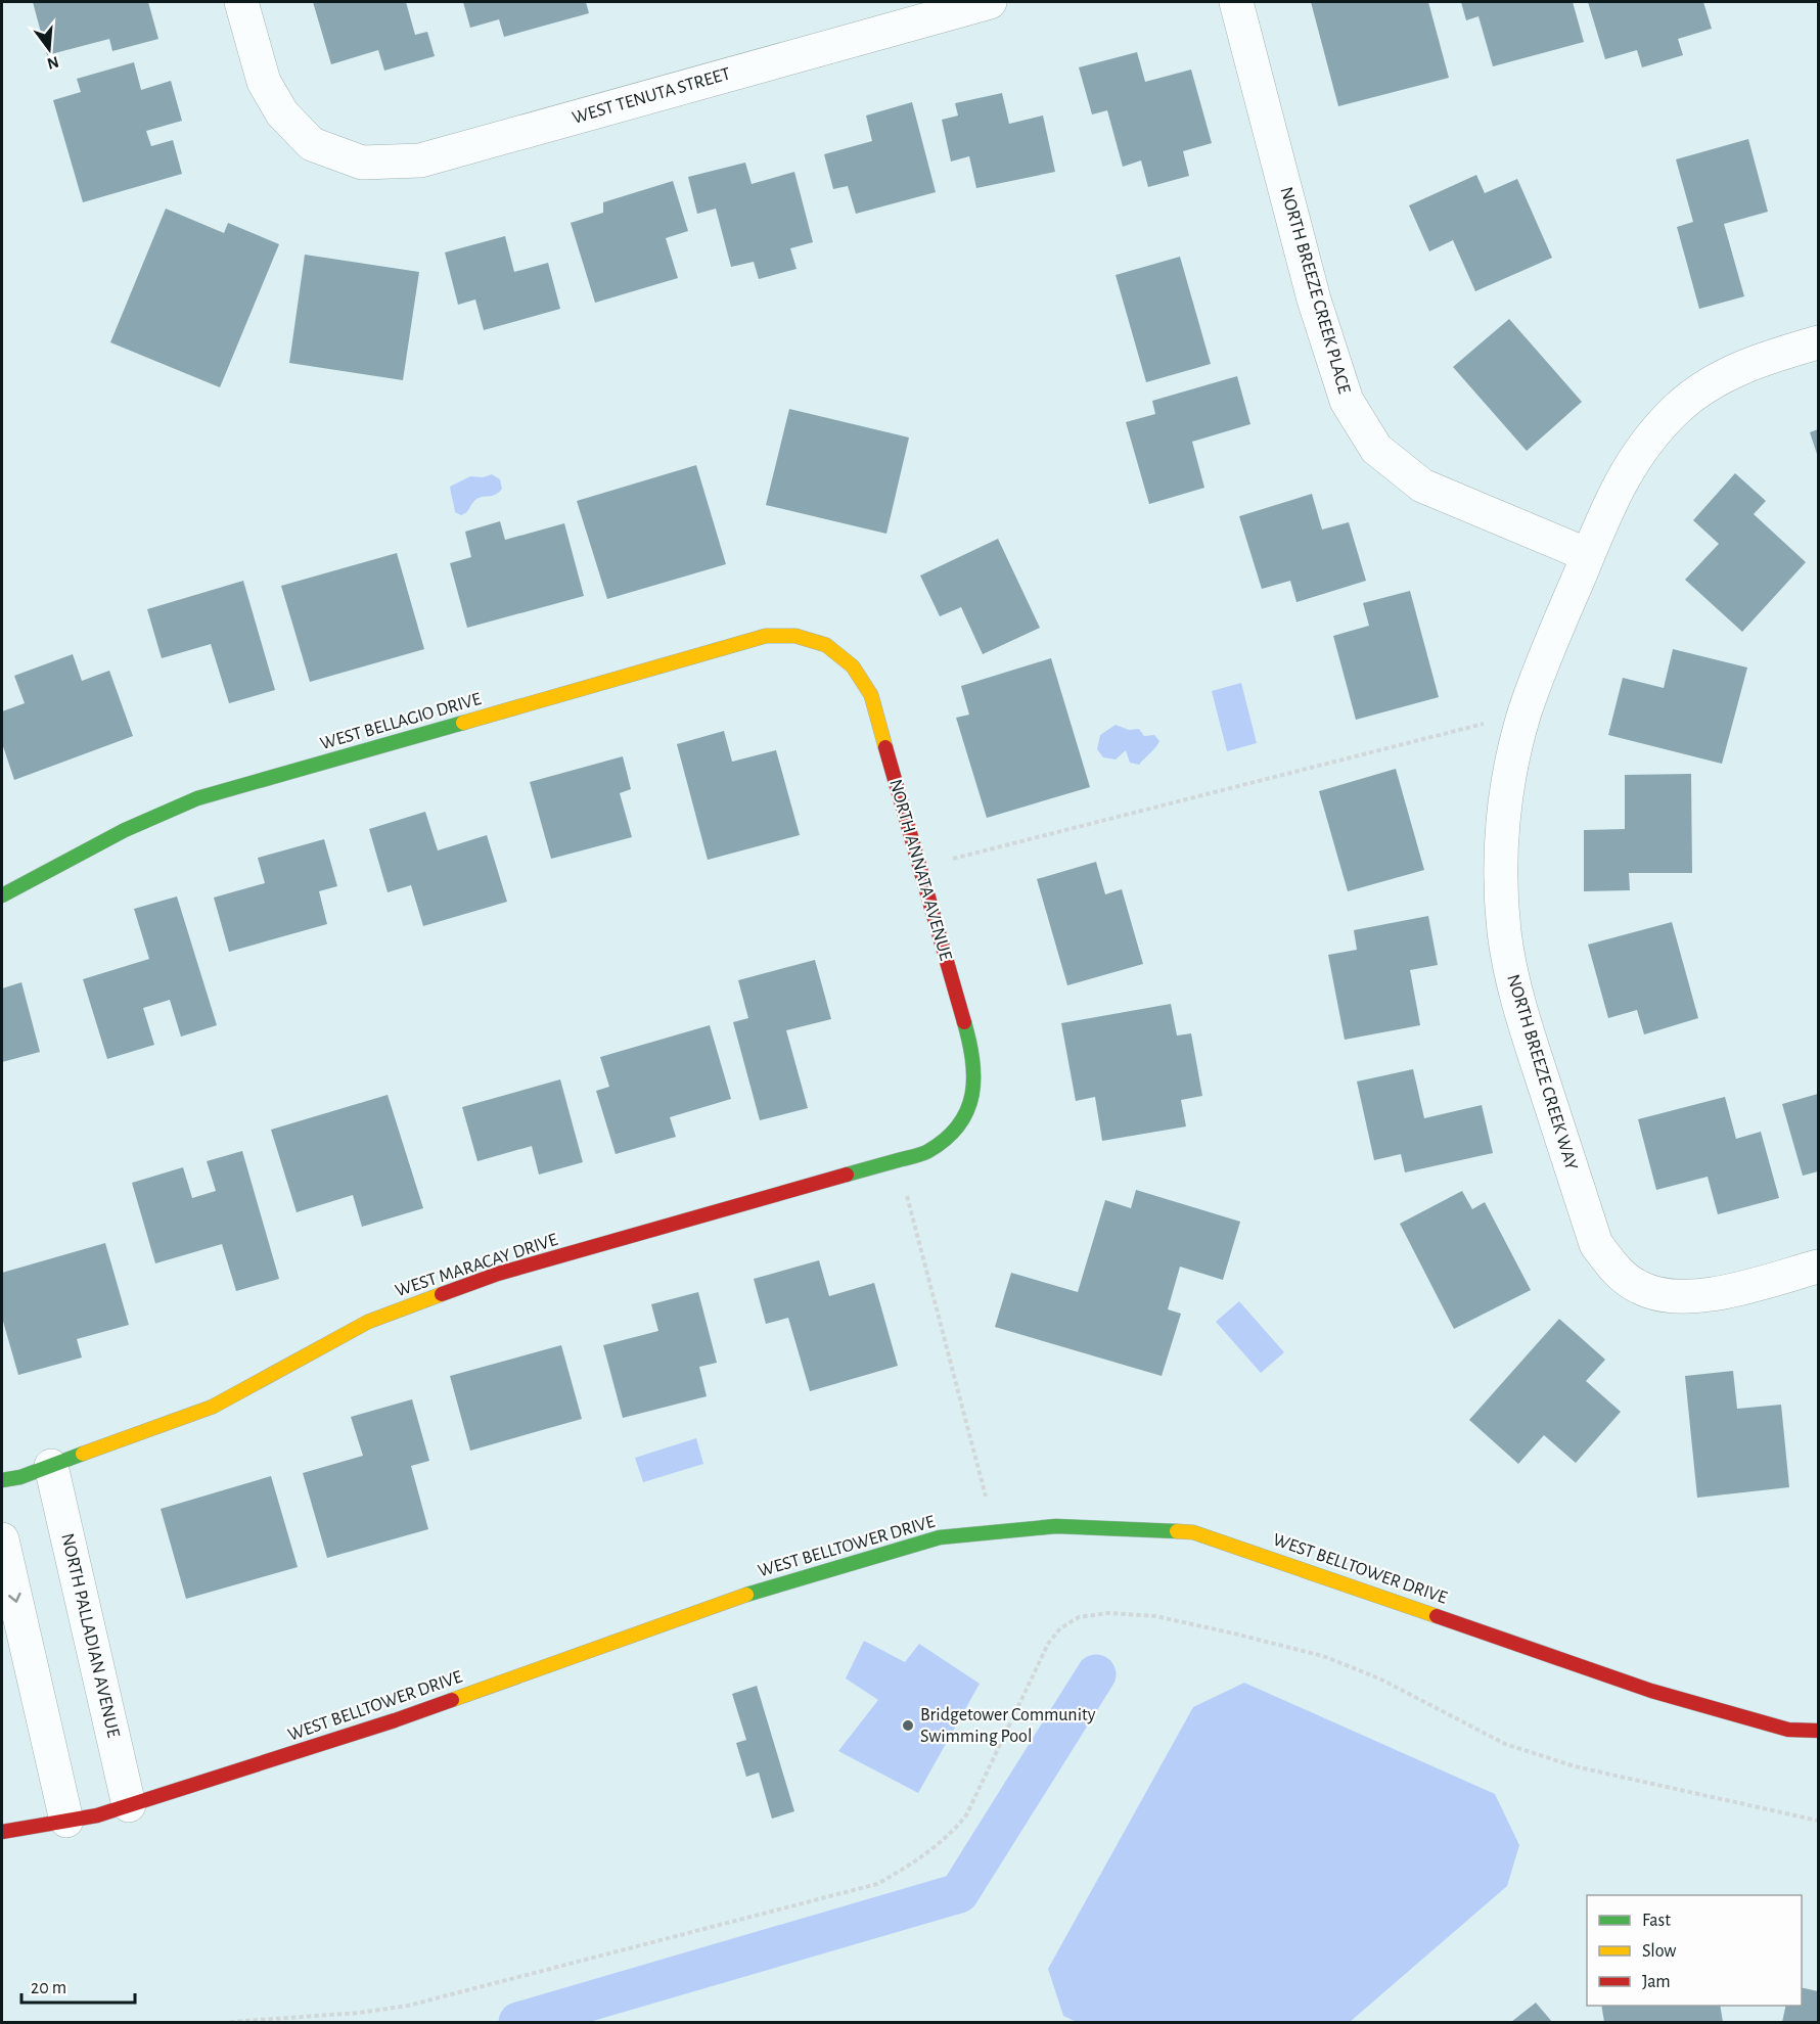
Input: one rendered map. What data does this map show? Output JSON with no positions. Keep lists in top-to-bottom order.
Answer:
{
  "streets": {
    "street": [
      "WEST TENUTA STREET",
      "NORTH BREEZE CREEK PLACE",
      "WEST BELLAGIO DRIVE",
      "NORTH ANNATA AVENUE",
      "NORTH BREEZE CREEK WAY",
      "WEST MARACAY DRIVE",
      "WEST BELLTOWER DRIVE",
      "NORTH PALLADIAN AVENUE"
    ]
  },
  "crossings": [
    ["NORTH BREEZE CREEK PLACE", "NORTH BREEZE CREEK WAY"],
    ["WEST BELLAGIO DRIVE", "NORTH ANNATA AVENUE"],
    ["NORTH ANNATA AVENUE", "WEST MARACAY DRIVE"],
    ["WEST MARACAY DRIVE", "NORTH PALLADIAN AVENUE"],
    ["WEST BELLTOWER DRIVE", "NORTH PALLADIAN AVENUE"]
  ],
  "places": ["Bridgetower Community Swimming Pool"],
  "legend": ["Fast", "Slow", "Jam"],
  "scale_bar": "20 m",
  "north": "bottom"
}
